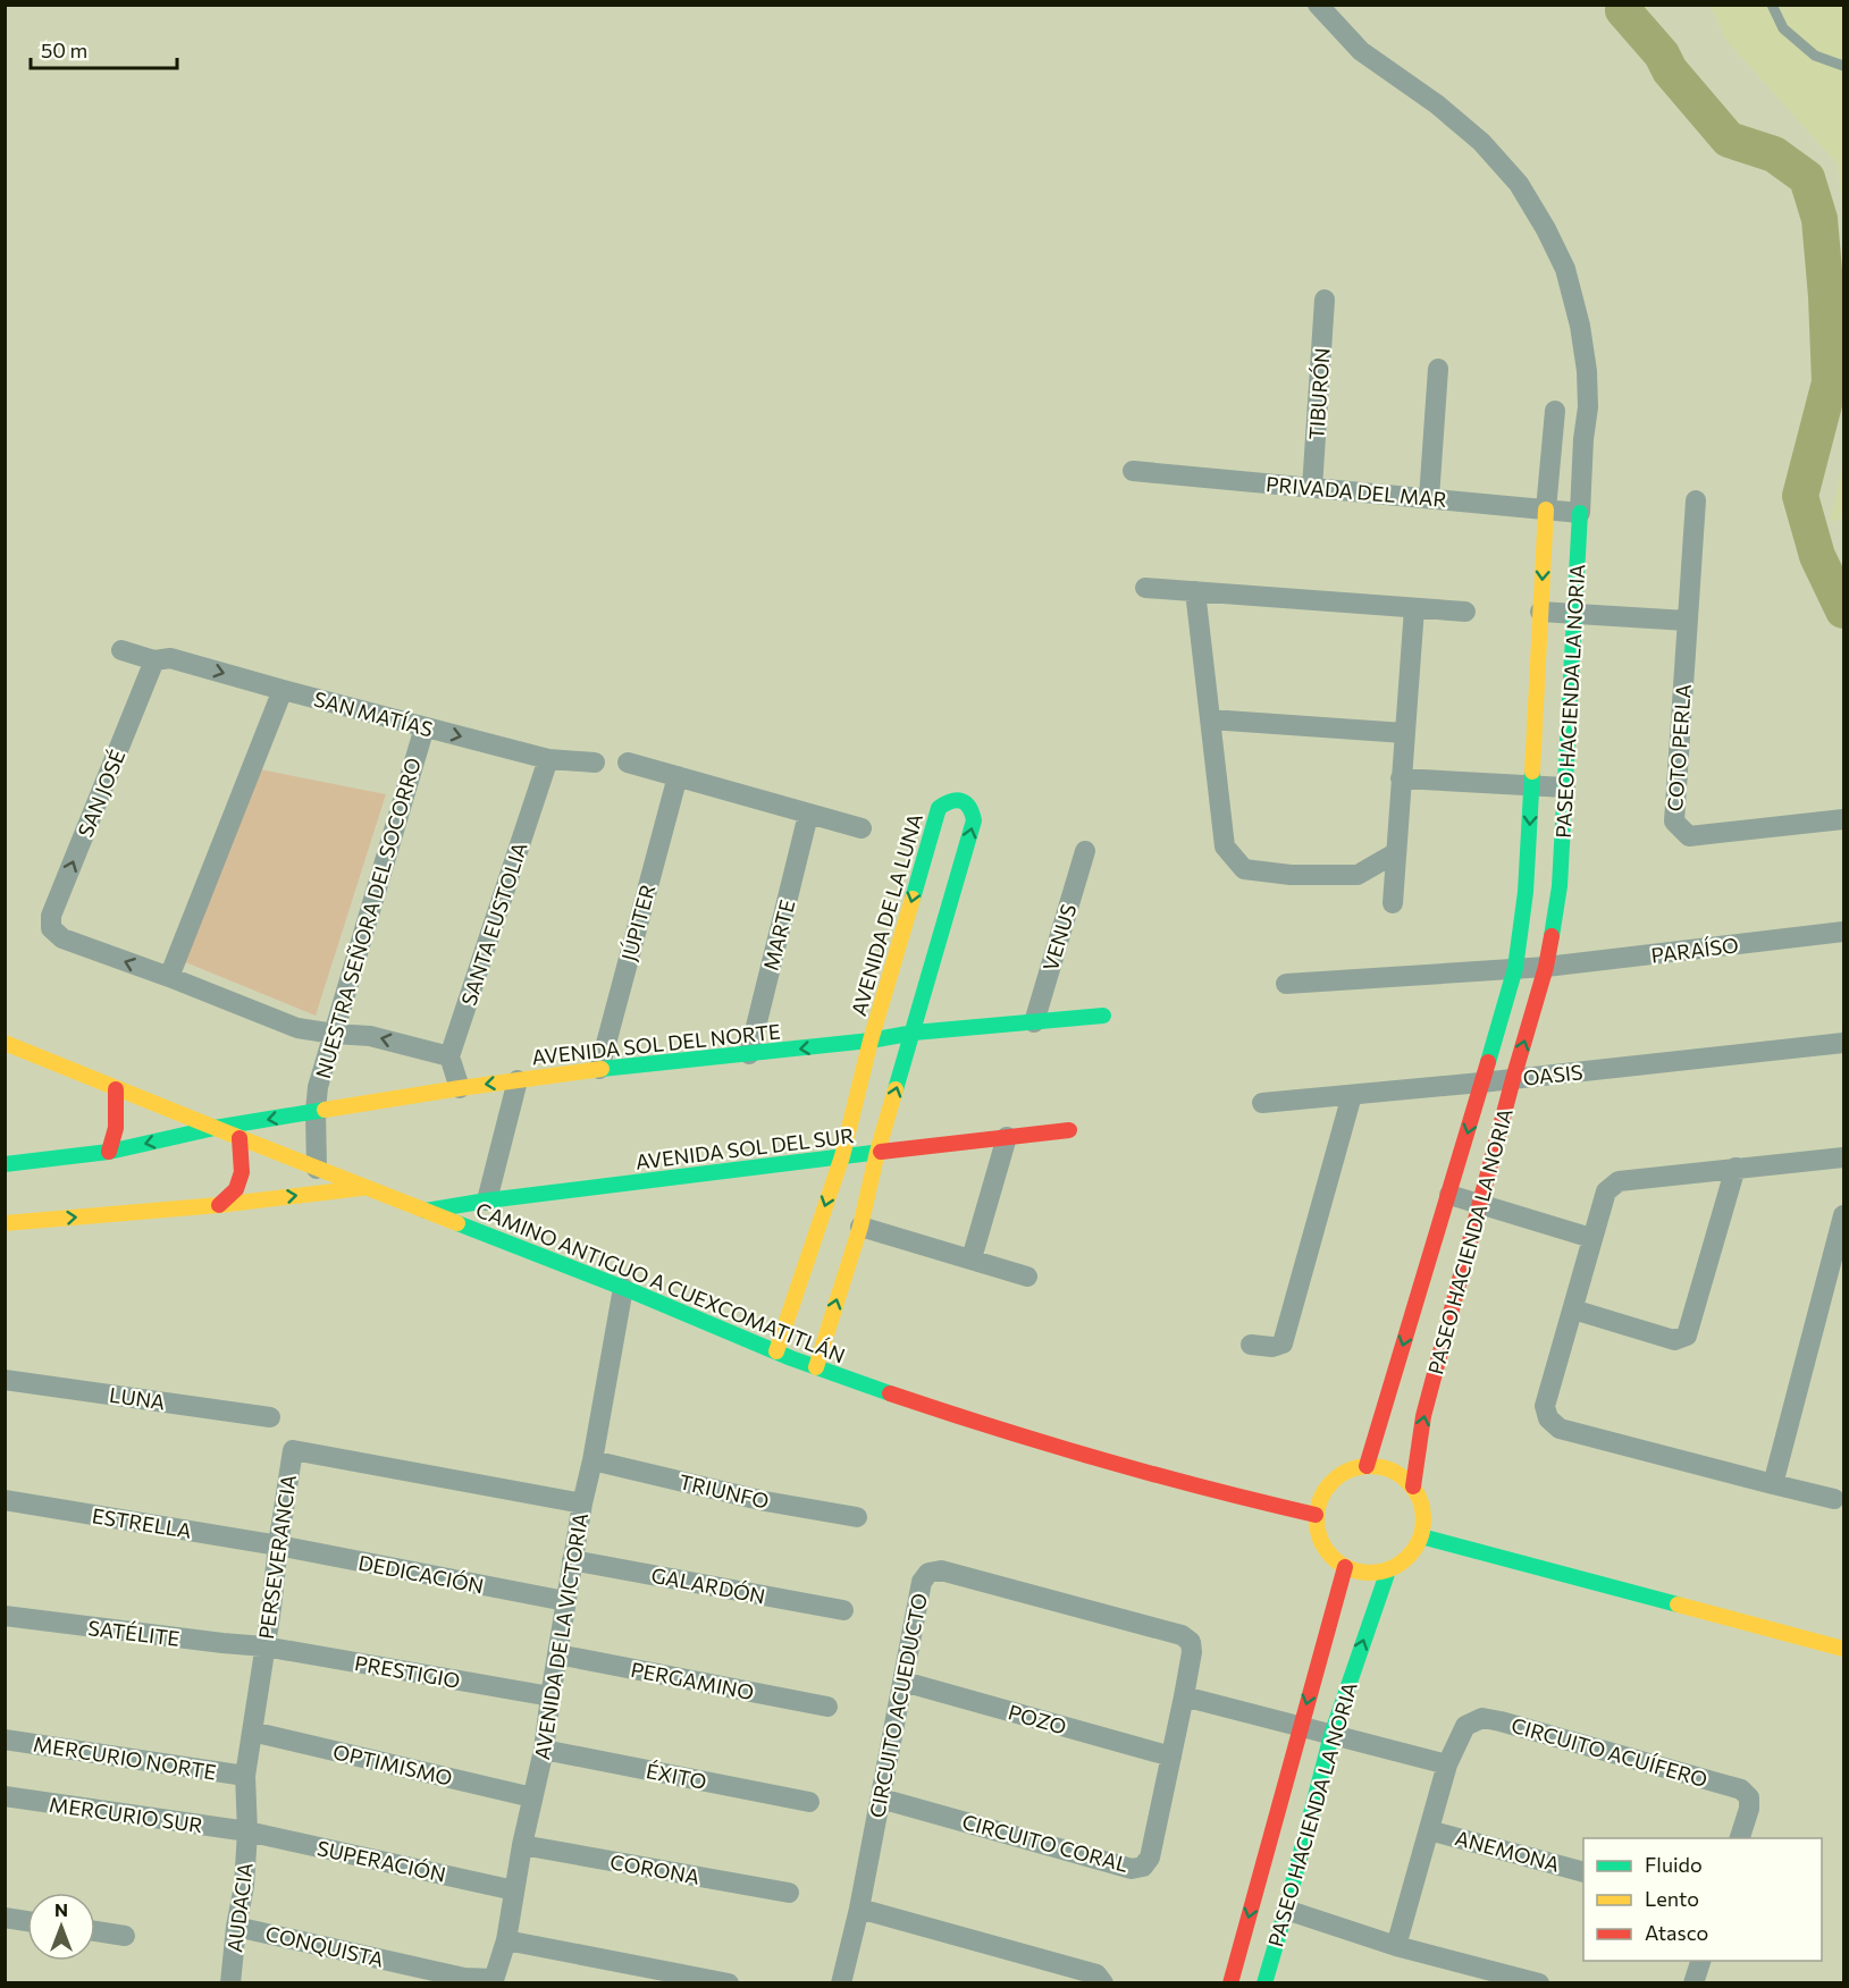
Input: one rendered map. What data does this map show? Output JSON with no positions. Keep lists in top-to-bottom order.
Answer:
{
  "streets": {
    "street": [
      "TIBURÓN",
      "PRIVADA DEL MAR",
      "PASEO HACIENDA LA NORIA",
      "SAN MATÍAS",
      "COTO PERLA",
      "SAN JOSÉ",
      "AVENIDA DE LA LUNA",
      "NUESTRA SEÑORA DEL SOCORRO",
      "JÚPITER",
      "SANTA EUSTOLIA",
      "MARTE",
      "VENUS",
      "PARAÍSO",
      "AVENIDA SOL DEL NORTE",
      "OASIS",
      "AVENIDA SOL DEL SUR",
      "CAMINO ANTIGUO A CUEXCOMATITLÁN",
      "LUNA",
      "TRIUNFO",
      "ESTRELLA",
      "PERSEVERANCIA",
      "DEDICACIÓN",
      "GALARDÓN",
      "SATÉLITE",
      "AVENIDA DE LA VICTORIA",
      "PRESTIGIO",
      "PERGAMINO",
      "CIRCUITO ACUEDUCTO",
      "POZO",
      "CIRCUITO ACUÍFERO",
      "MERCURIO NORTE",
      "OPTIMISMO",
      "ÉXITO",
      "MERCURIO SUR",
      "CIRCUITO CORAL",
      "ANEMONA",
      "SUPERACIÓN",
      "CORONA",
      "AUDACIA",
      "CONQUISTA"
    ]
  },
  "crossings": [
    ["TIBURÓN", "PRIVADA DEL MAR"],
    ["PRIVADA DEL MAR", "PASEO HACIENDA LA NORIA"],
    ["PASEO HACIENDA LA NORIA", "PARAÍSO"],
    ["PASEO HACIENDA LA NORIA", "OASIS"],
    ["PASEO HACIENDA LA NORIA", "CAMINO ANTIGUO A CUEXCOMATITLÁN"],
    ["SAN MATÍAS", "SAN JOSÉ"],
    ["SAN MATÍAS", "NUESTRA SEÑORA DEL SOCORRO"],
    ["SAN MATÍAS", "SANTA EUSTOLIA"],
    ["AVENIDA DE LA LUNA", "AVENIDA SOL DEL NORTE"],
    ["AVENIDA DE LA LUNA", "AVENIDA SOL DEL SUR"],
    ["AVENIDA DE LA LUNA", "CAMINO ANTIGUO A CUEXCOMATITLÁN"],
    ["NUESTRA SEÑORA DEL SOCORRO", "AVENIDA SOL DEL NORTE"],
    ["NUESTRA SEÑORA DEL SOCORRO", "CAMINO ANTIGUO A CUEXCOMATITLÁN"],
    ["JÚPITER", "AVENIDA SOL DEL NORTE"],
    ["MARTE", "AVENIDA SOL DEL NORTE"],
    ["VENUS", "AVENIDA SOL DEL NORTE"],
    ["AVENIDA SOL DEL NORTE", "CAMINO ANTIGUO A CUEXCOMATITLÁN"],
    ["AVENIDA SOL DEL SUR", "CAMINO ANTIGUO A CUEXCOMATITLÁN"],
    ["CAMINO ANTIGUO A CUEXCOMATITLÁN", "AVENIDA DE LA VICTORIA"],
    ["TRIUNFO", "AVENIDA DE LA VICTORIA"],
    ["ESTRELLA", "PERSEVERANCIA"],
    ["ESTRELLA", "DEDICACIÓN"],
    ["PERSEVERANCIA", "DEDICACIÓN"],
    ["PERSEVERANCIA", "SATÉLITE"],
    ["PERSEVERANCIA", "AVENIDA DE LA VICTORIA"],
    ["PERSEVERANCIA", "PRESTIGIO"],
    ["PERSEVERANCIA", "MERCURIO NORTE"],
    ["PERSEVERANCIA", "OPTIMISMO"],
    ["PERSEVERANCIA", "MERCURIO SUR"],
    ["PERSEVERANCIA", "SUPERACIÓN"],
    ["PERSEVERANCIA", "AUDACIA"],
    ["DEDICACIÓN", "AVENIDA DE LA VICTORIA"],
    ["GALARDÓN", "AVENIDA DE LA VICTORIA"],
    ["SATÉLITE", "PRESTIGIO"],
    ["AVENIDA DE LA VICTORIA", "PRESTIGIO"],
    ["AVENIDA DE LA VICTORIA", "PERGAMINO"],
    ["AVENIDA DE LA VICTORIA", "OPTIMISMO"],
    ["AVENIDA DE LA VICTORIA", "ÉXITO"],
    ["AVENIDA DE LA VICTORIA", "SUPERACIÓN"],
    ["AVENIDA DE LA VICTORIA", "CORONA"],
    ["AVENIDA DE LA VICTORIA", "CONQUISTA"],
    ["CIRCUITO ACUEDUCTO", "POZO"],
    ["CIRCUITO ACUEDUCTO", "CIRCUITO CORAL"],
    ["POZO", "CIRCUITO CORAL"],
    ["CIRCUITO ACUÍFERO", "ANEMONA"],
    ["MERCURIO SUR", "SUPERACIÓN"],
    ["MERCURIO SUR", "AUDACIA"],
    ["SUPERACIÓN", "AUDACIA"],
    ["AUDACIA", "CONQUISTA"]
  ],
  "one_way": ["SAN MATÍAS"],
  "legend": ["Fluido", "Lento", "Atasco"],
  "scale_bar": "50 m",
  "north": "top"
}
